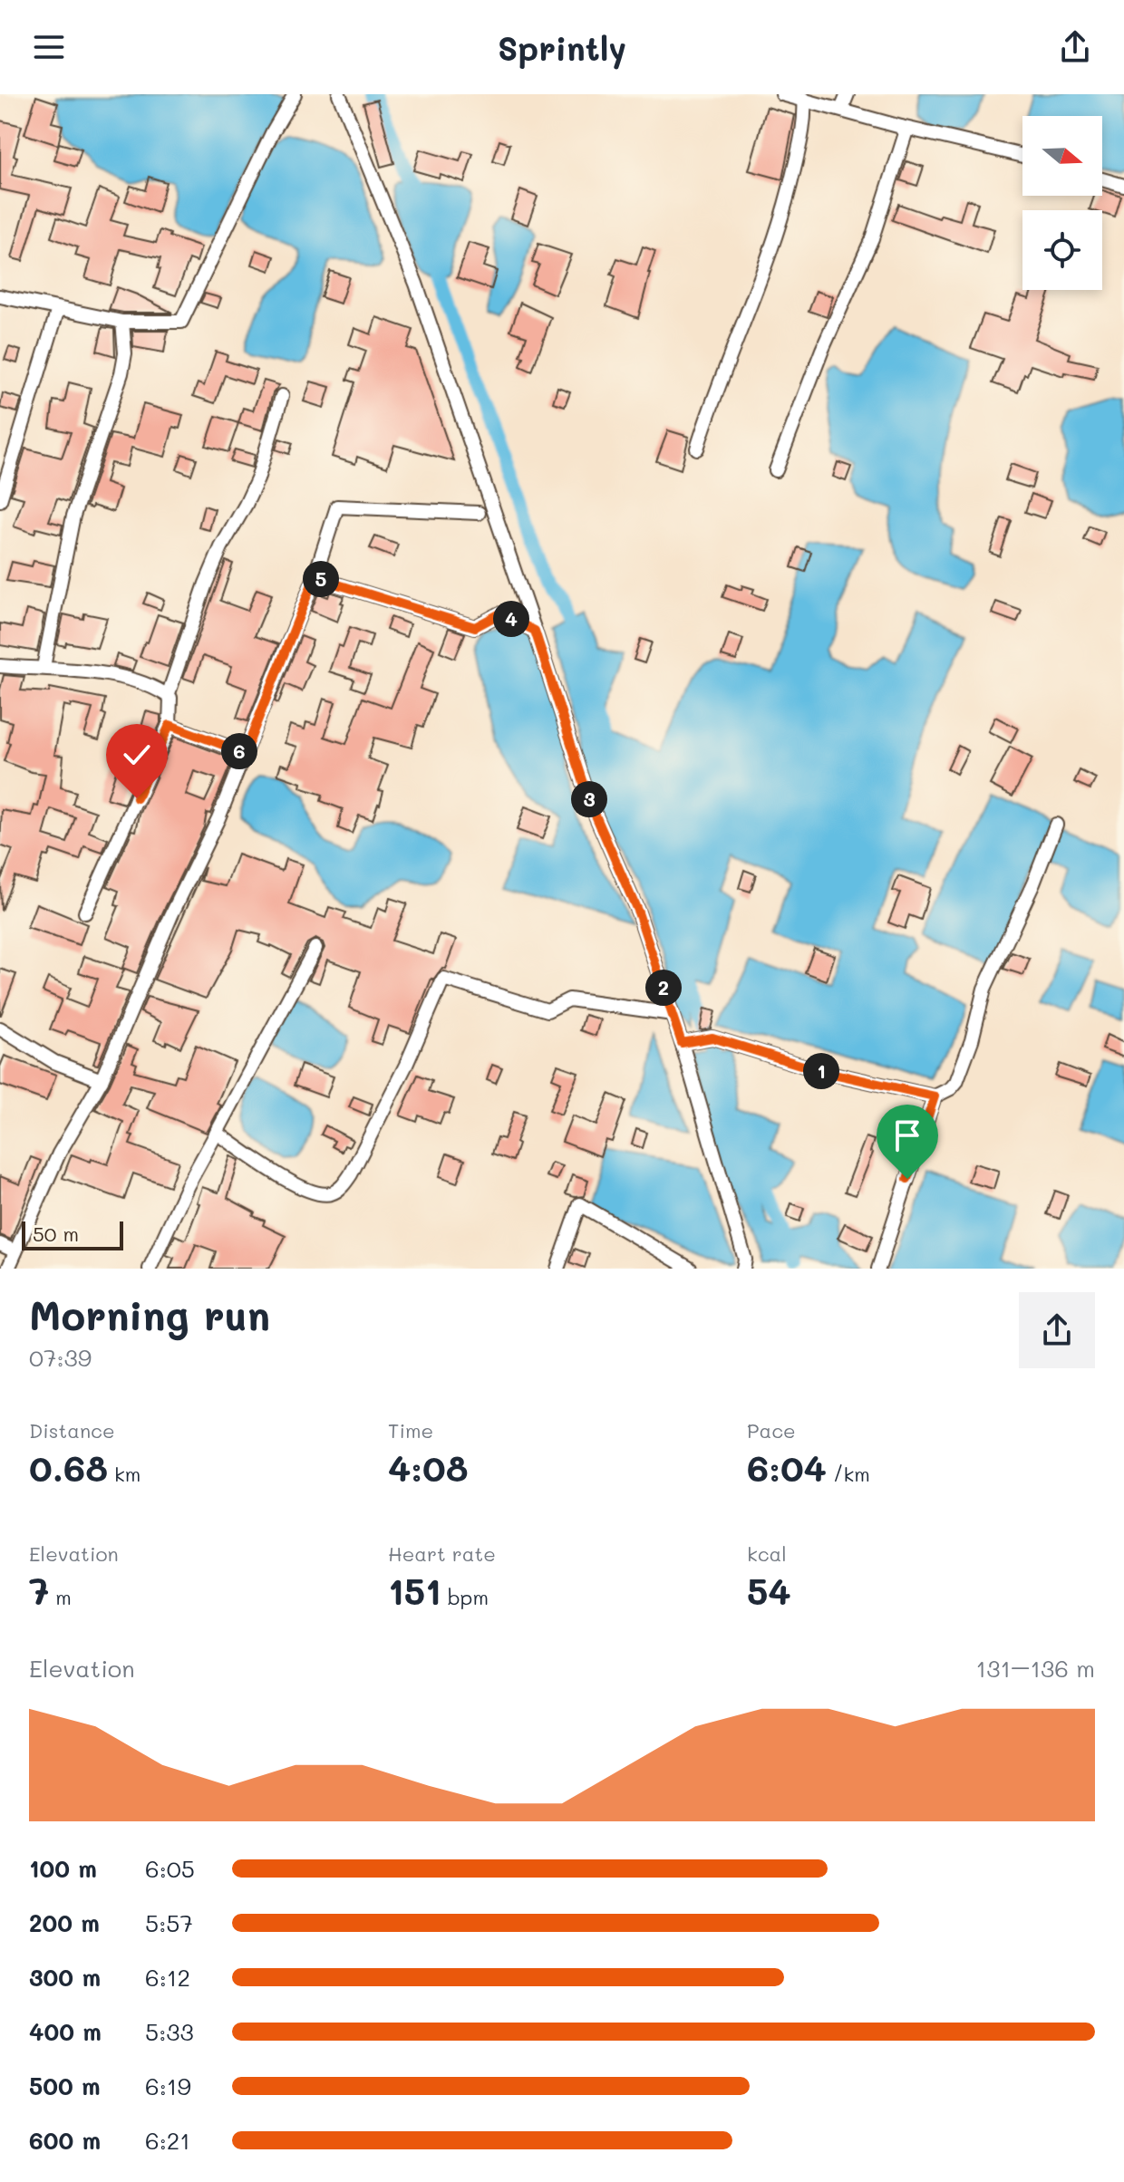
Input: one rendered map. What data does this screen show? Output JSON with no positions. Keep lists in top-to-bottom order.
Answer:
{
  "scale_bar": "50 m",
  "north": "right",
  "page": {
    "header": "Sprintly",
    "pins": [
      "5",
      "4",
      "6",
      "3",
      "2",
      "1"
    ],
    "scale": "50 m",
    "heading": ["Morning run", "07:39"],
    "stats": [
      ["Distance", "0.68 km"],
      ["Time", "4:08"],
      ["Pace", "6:04 /km"],
      ["Elevation", "7 m"],
      ["Heart rate", "151 bpm"],
      ["kcal", "54"]
    ],
    "chart": ["Elevation", "131–136 m"],
    "list": [
      {
        "name": "100 m",
        "note": "6:05"
      },
      {
        "name": "200 m",
        "note": "5:57"
      },
      {
        "name": "300 m",
        "note": "6:12"
      },
      {
        "name": "400 m",
        "note": "5:33"
      },
      {
        "name": "500 m",
        "note": "6:19"
      },
      {
        "name": "600 m",
        "note": "6:21"
      }
    ]
  }
}
